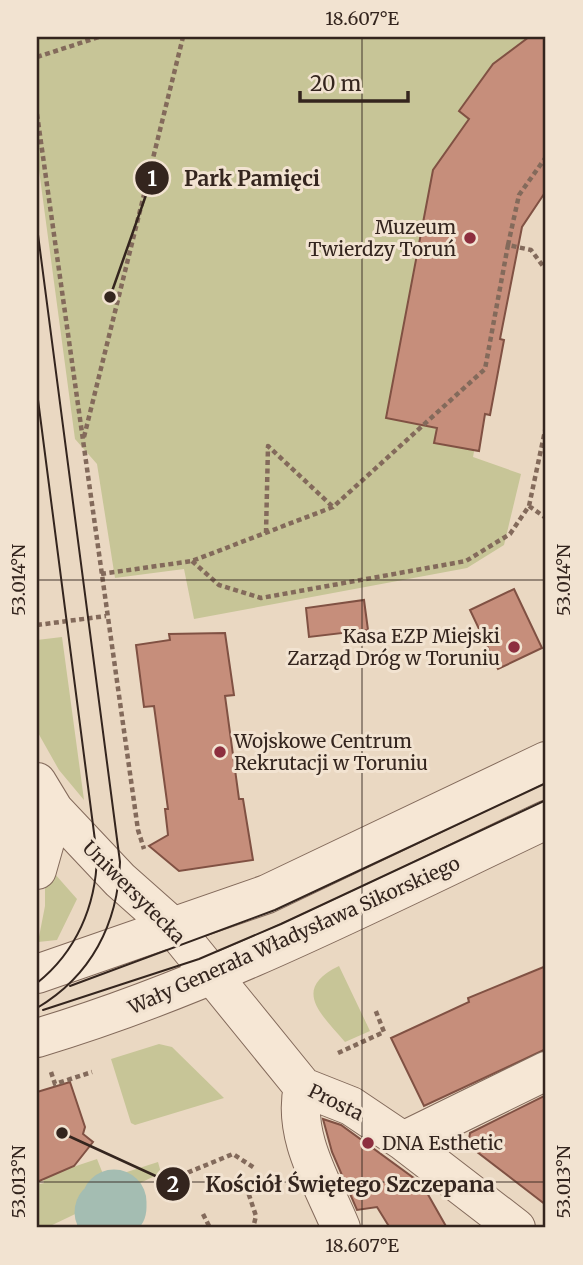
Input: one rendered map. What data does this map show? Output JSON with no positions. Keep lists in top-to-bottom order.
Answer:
{
  "streets": {
    "street": ["Uniwersytecka", "Wały Generała Władysława Sikorskiego", "Prosta"]
  },
  "crossings": [
    ["Uniwersytecka", "Wały Generała Władysława Sikorskiego"],
    ["Uniwersytecka", "Prosta"],
    ["Wały Generała Władysława Sikorskiego", "Prosta"]
  ],
  "places": [
    "Muzeum Twierdzy Toruń",
    "Park Pamięci",
    "Kasa EZP Miejski Zarząd Dróg w Toruniu",
    "Wojskowe Centrum Rekrutacji w Toruniu",
    "Kościół Świętego Szczepana",
    "DNA Esthetic"
  ],
  "scale_bar": "20 m",
  "coordinates": ["18.607°E", "53.014°N", "53.013°N"]
}
